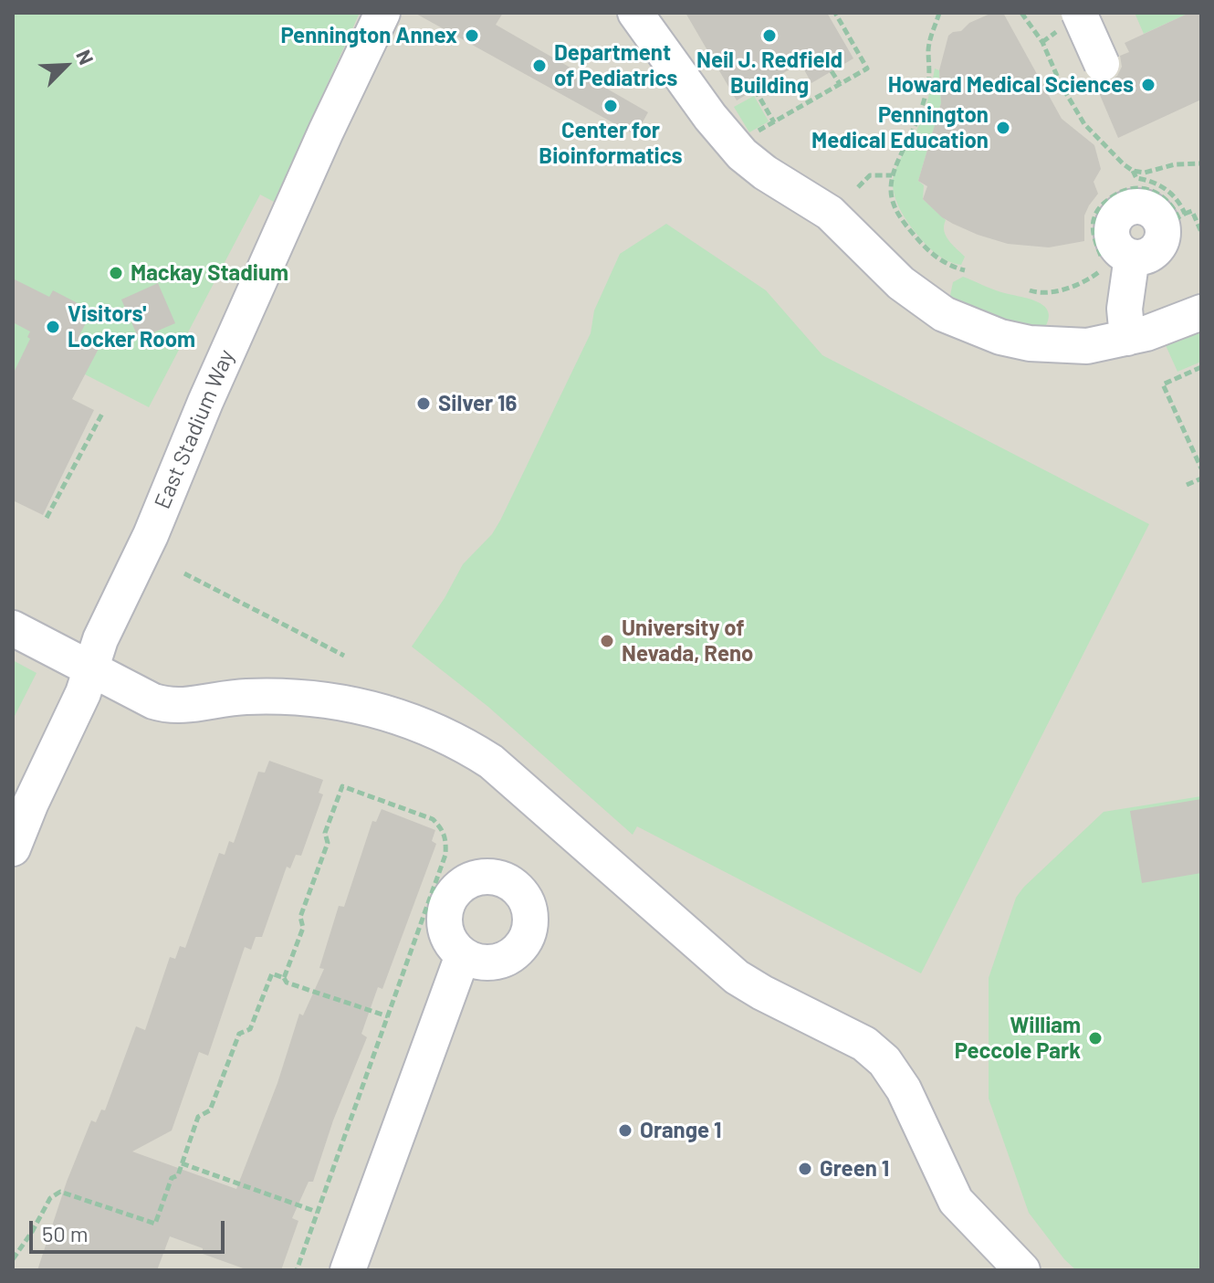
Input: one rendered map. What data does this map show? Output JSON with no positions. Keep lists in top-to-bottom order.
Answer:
{
  "streets": {
    "street": ["East Stadium Way"]
  },
  "places": [
    "Pennington Annex",
    "Neil J. Redfield Building",
    "Department of Pediatrics",
    "Howard Medical Sciences",
    "Center for Bioinformatics",
    "Pennington Medical Education",
    "Mackay Stadium",
    "Visitors' Locker Room",
    "Silver 16",
    "University of Nevada, Reno",
    "William Peccole Park",
    "Orange 1",
    "Green 1"
  ],
  "scale_bar": "50 m",
  "north": "top right"
}
